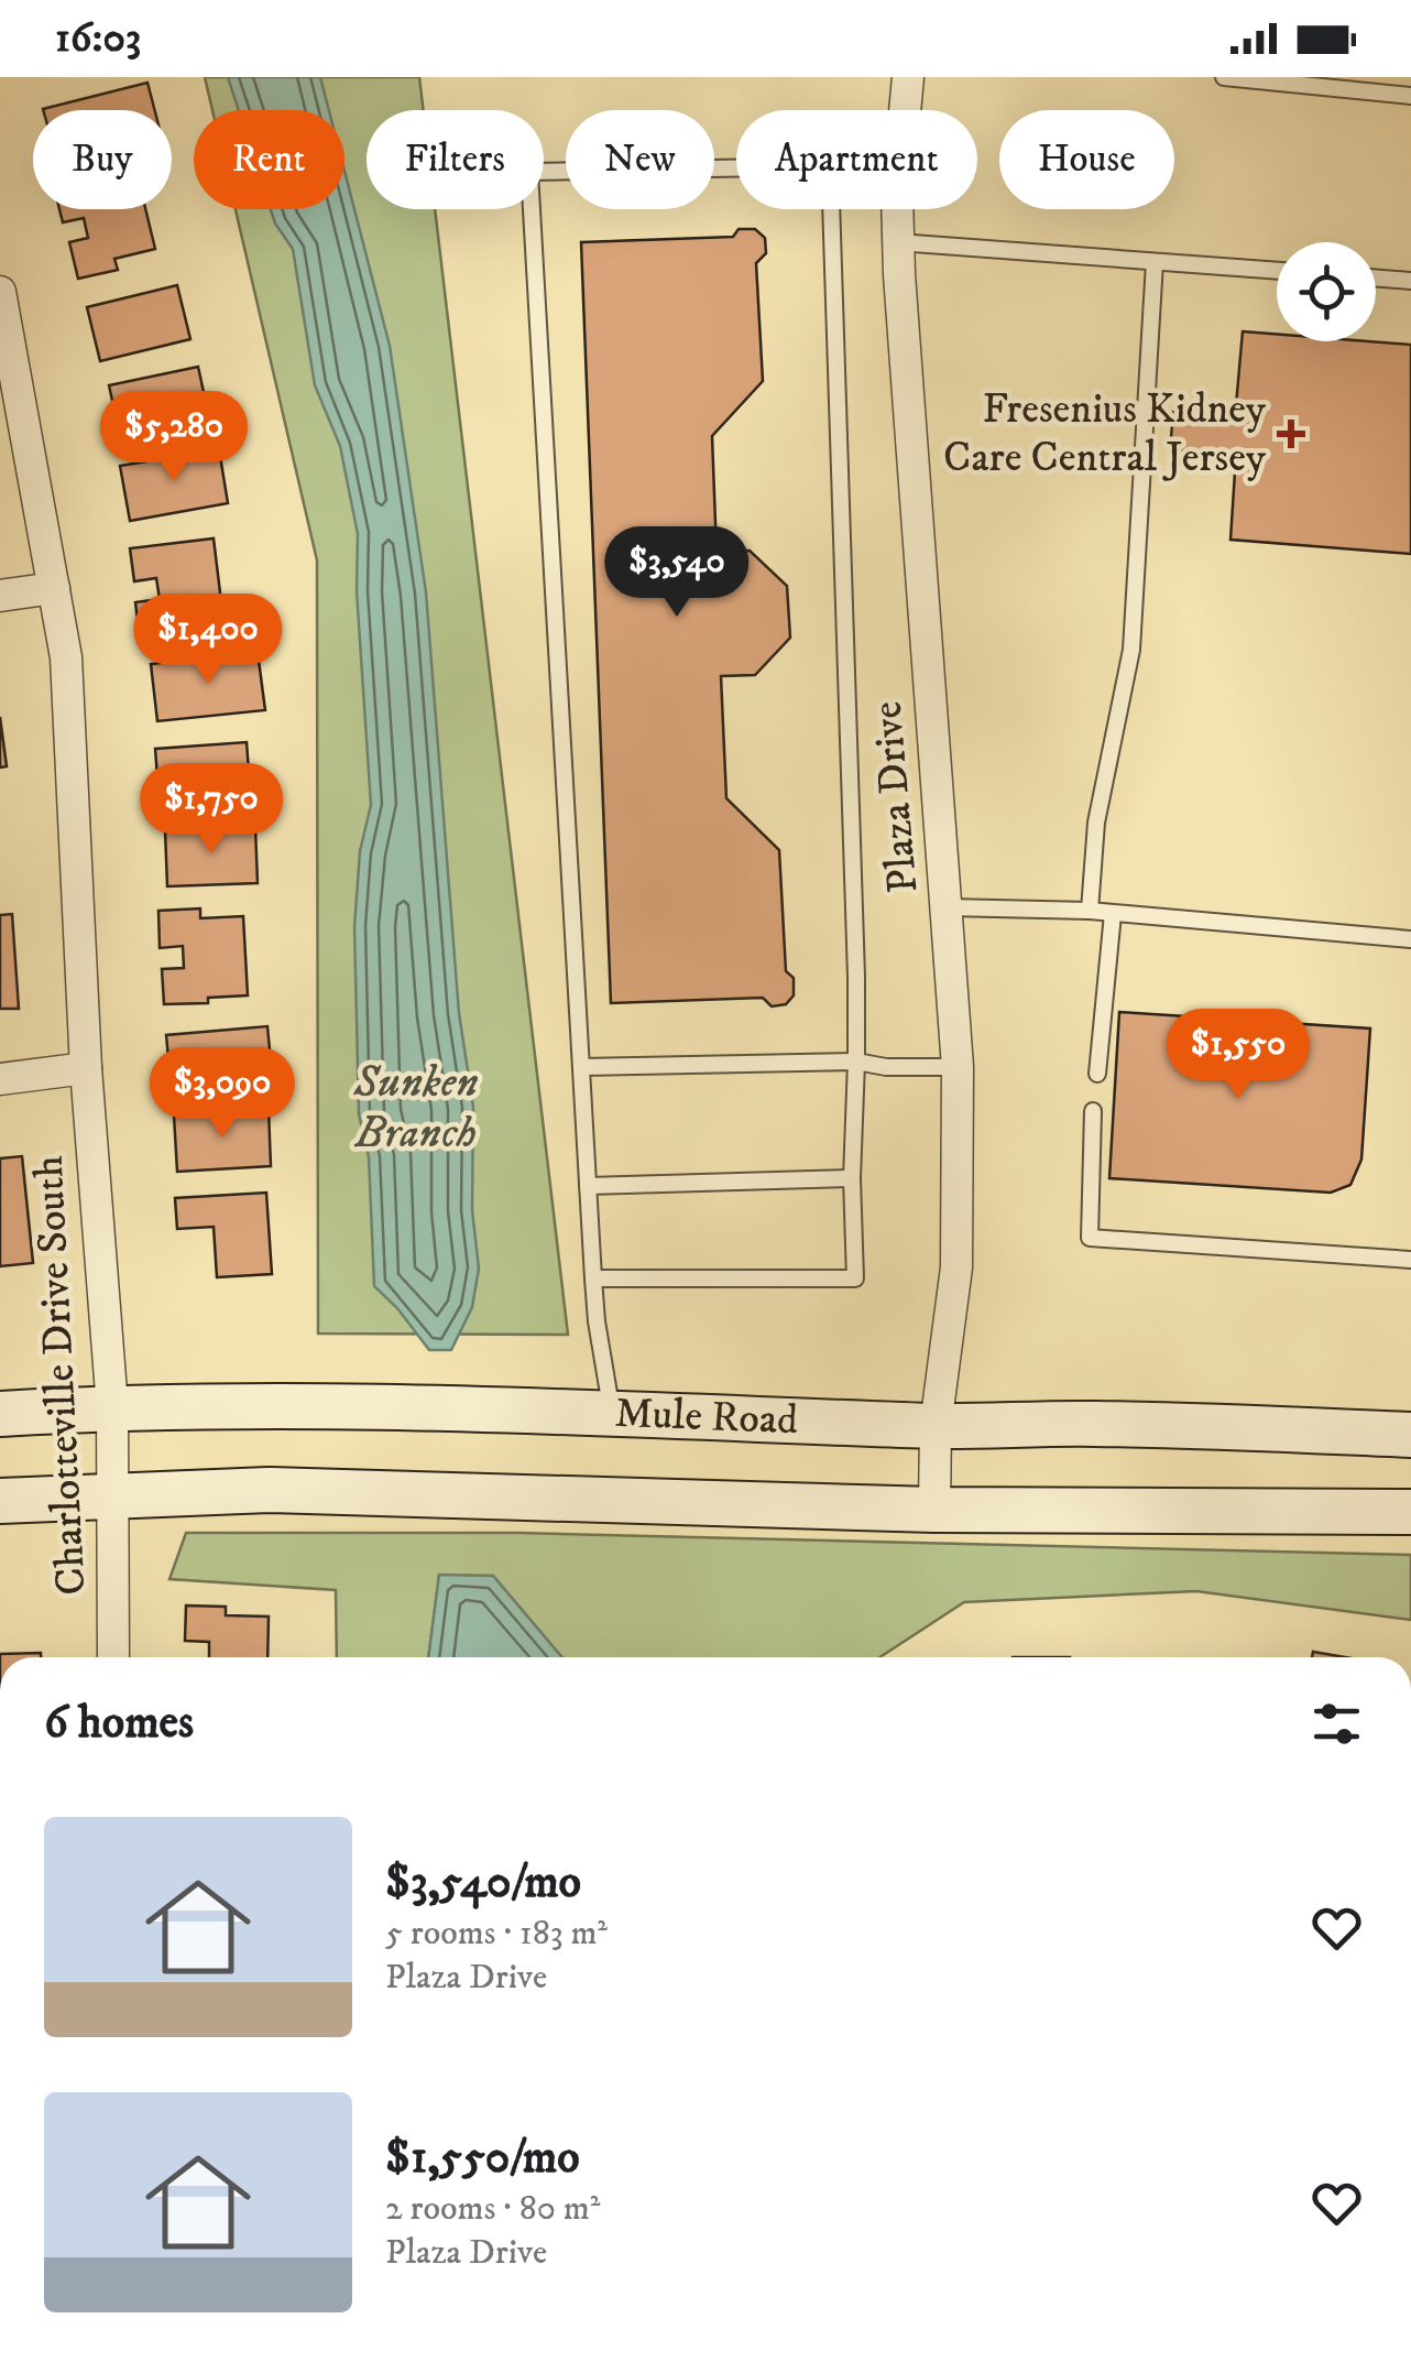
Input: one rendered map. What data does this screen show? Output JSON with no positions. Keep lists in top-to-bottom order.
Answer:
{
  "streets": {
    "main road": ["Mule Road"],
    "street": ["Plaza Drive", "Charlotteville Drive South"]
  },
  "crossings": [
    ["Plaza Drive", "Mule Road"],
    ["Charlotteville Drive South", "Mule Road"]
  ],
  "water": ["Sunken Branch"],
  "places": {
    "health": ["Fresenius Kidney Care Central Jersey"]
  },
  "page": {
    "status": "16:03",
    "chip": [
      "Buy",
      "Rent",
      "Filters",
      "New",
      "Apartment",
      "House"
    ],
    "price": [
      "$5,280",
      "$3,540",
      "$1,400",
      "$1,750",
      "$1,550",
      "$3,090"
    ],
    "heading": "6 homes",
    "list": [
      {
        "name": "$3,540/mo",
        "note": "5 rooms · 183 m² · Plaza Drive"
      },
      {
        "name": "$1,550/mo",
        "note": "2 rooms · 80 m² · Plaza Drive"
      }
    ]
  }
}
